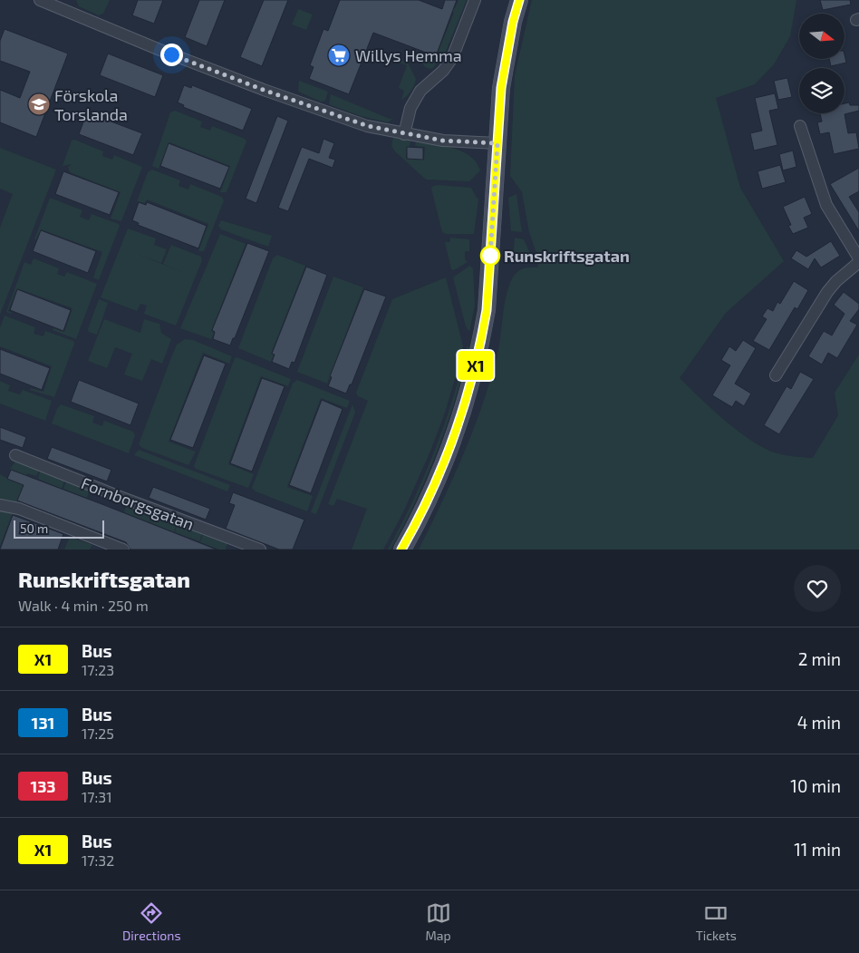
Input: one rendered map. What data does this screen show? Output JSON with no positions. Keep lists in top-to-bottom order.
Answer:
{
  "streets": {
    "street": ["Fornborgsgatan"]
  },
  "places": {
    "supermarket": ["Willys Hemma"],
    "school or university": ["Förskola Torslanda"],
    "other": ["Runskriftsgatan"]
  },
  "lines": ["bus line X1"],
  "scale_bar": "50 m",
  "north": "right",
  "page": {
    "on_map": "X1",
    "scale": "50 m",
    "heading": ["Runskriftsgatan", "Walk · 4 min · 250 m"],
    "list": [
      {
        "mark": "X1",
        "name": "Bus",
        "note": "17:23",
        "value": "2 min"
      },
      {
        "mark": "131",
        "name": "Bus",
        "note": "17:25",
        "value": "4 min"
      },
      {
        "mark": "133",
        "name": "Bus",
        "note": "17:31",
        "value": "10 min"
      },
      {
        "mark": "X1",
        "name": "Bus",
        "note": "17:32",
        "value": "11 min"
      }
    ],
    "tabs": ["Directions", "Map", "Tickets"]
  }
}
